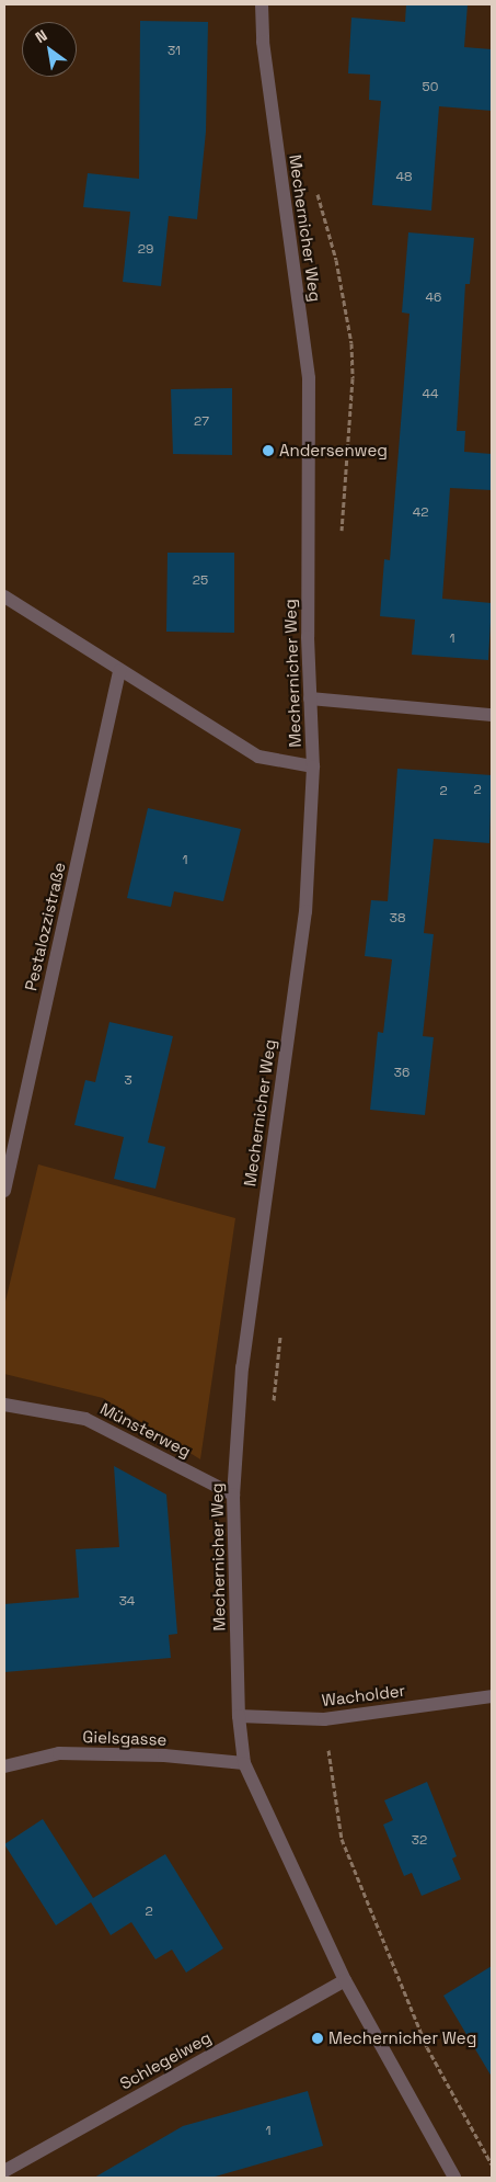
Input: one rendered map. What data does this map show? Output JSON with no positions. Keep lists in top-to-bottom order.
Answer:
{
  "streets": {
    "street": [
      "Mechernicher Weg",
      "Pestalozzistraße",
      "Münsterweg",
      "Wacholder",
      "Gielsgasse",
      "Schlegelweg"
    ]
  },
  "crossings": [
    ["Mechernicher Weg", "Münsterweg"],
    ["Mechernicher Weg", "Wacholder"],
    ["Mechernicher Weg", "Gielsgasse"],
    ["Mechernicher Weg", "Schlegelweg"]
  ],
  "places": ["Andersenweg", "Mechernicher Weg"],
  "house_numbers": [
    "31",
    "50",
    "48",
    "29",
    "46",
    "44",
    "27",
    "42",
    "25",
    "1",
    "2",
    "2",
    "1",
    "38",
    "36",
    "3",
    "34",
    "32",
    "2",
    "1"
  ],
  "north": "top left"
}
